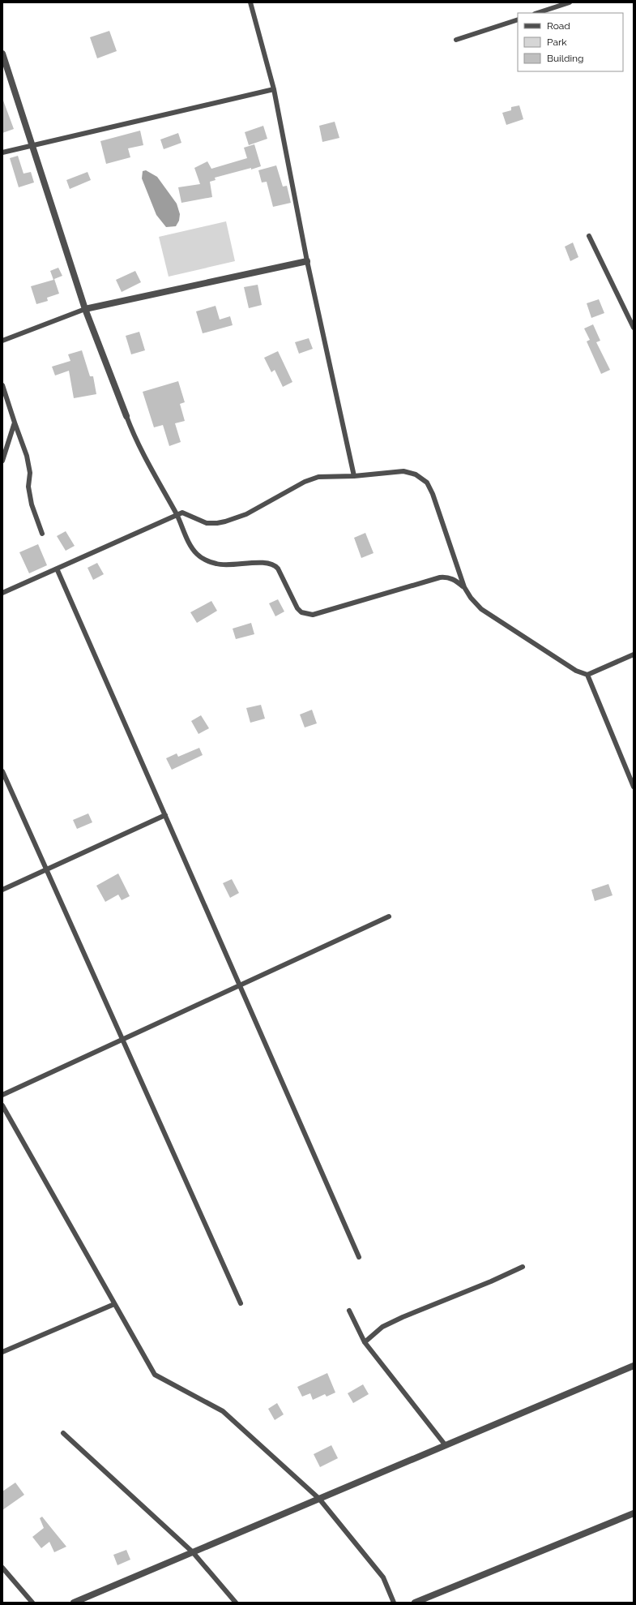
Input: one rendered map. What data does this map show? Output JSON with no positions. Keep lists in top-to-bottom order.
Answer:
{
  "legend": ["Road", "Park", "Building"]
}
